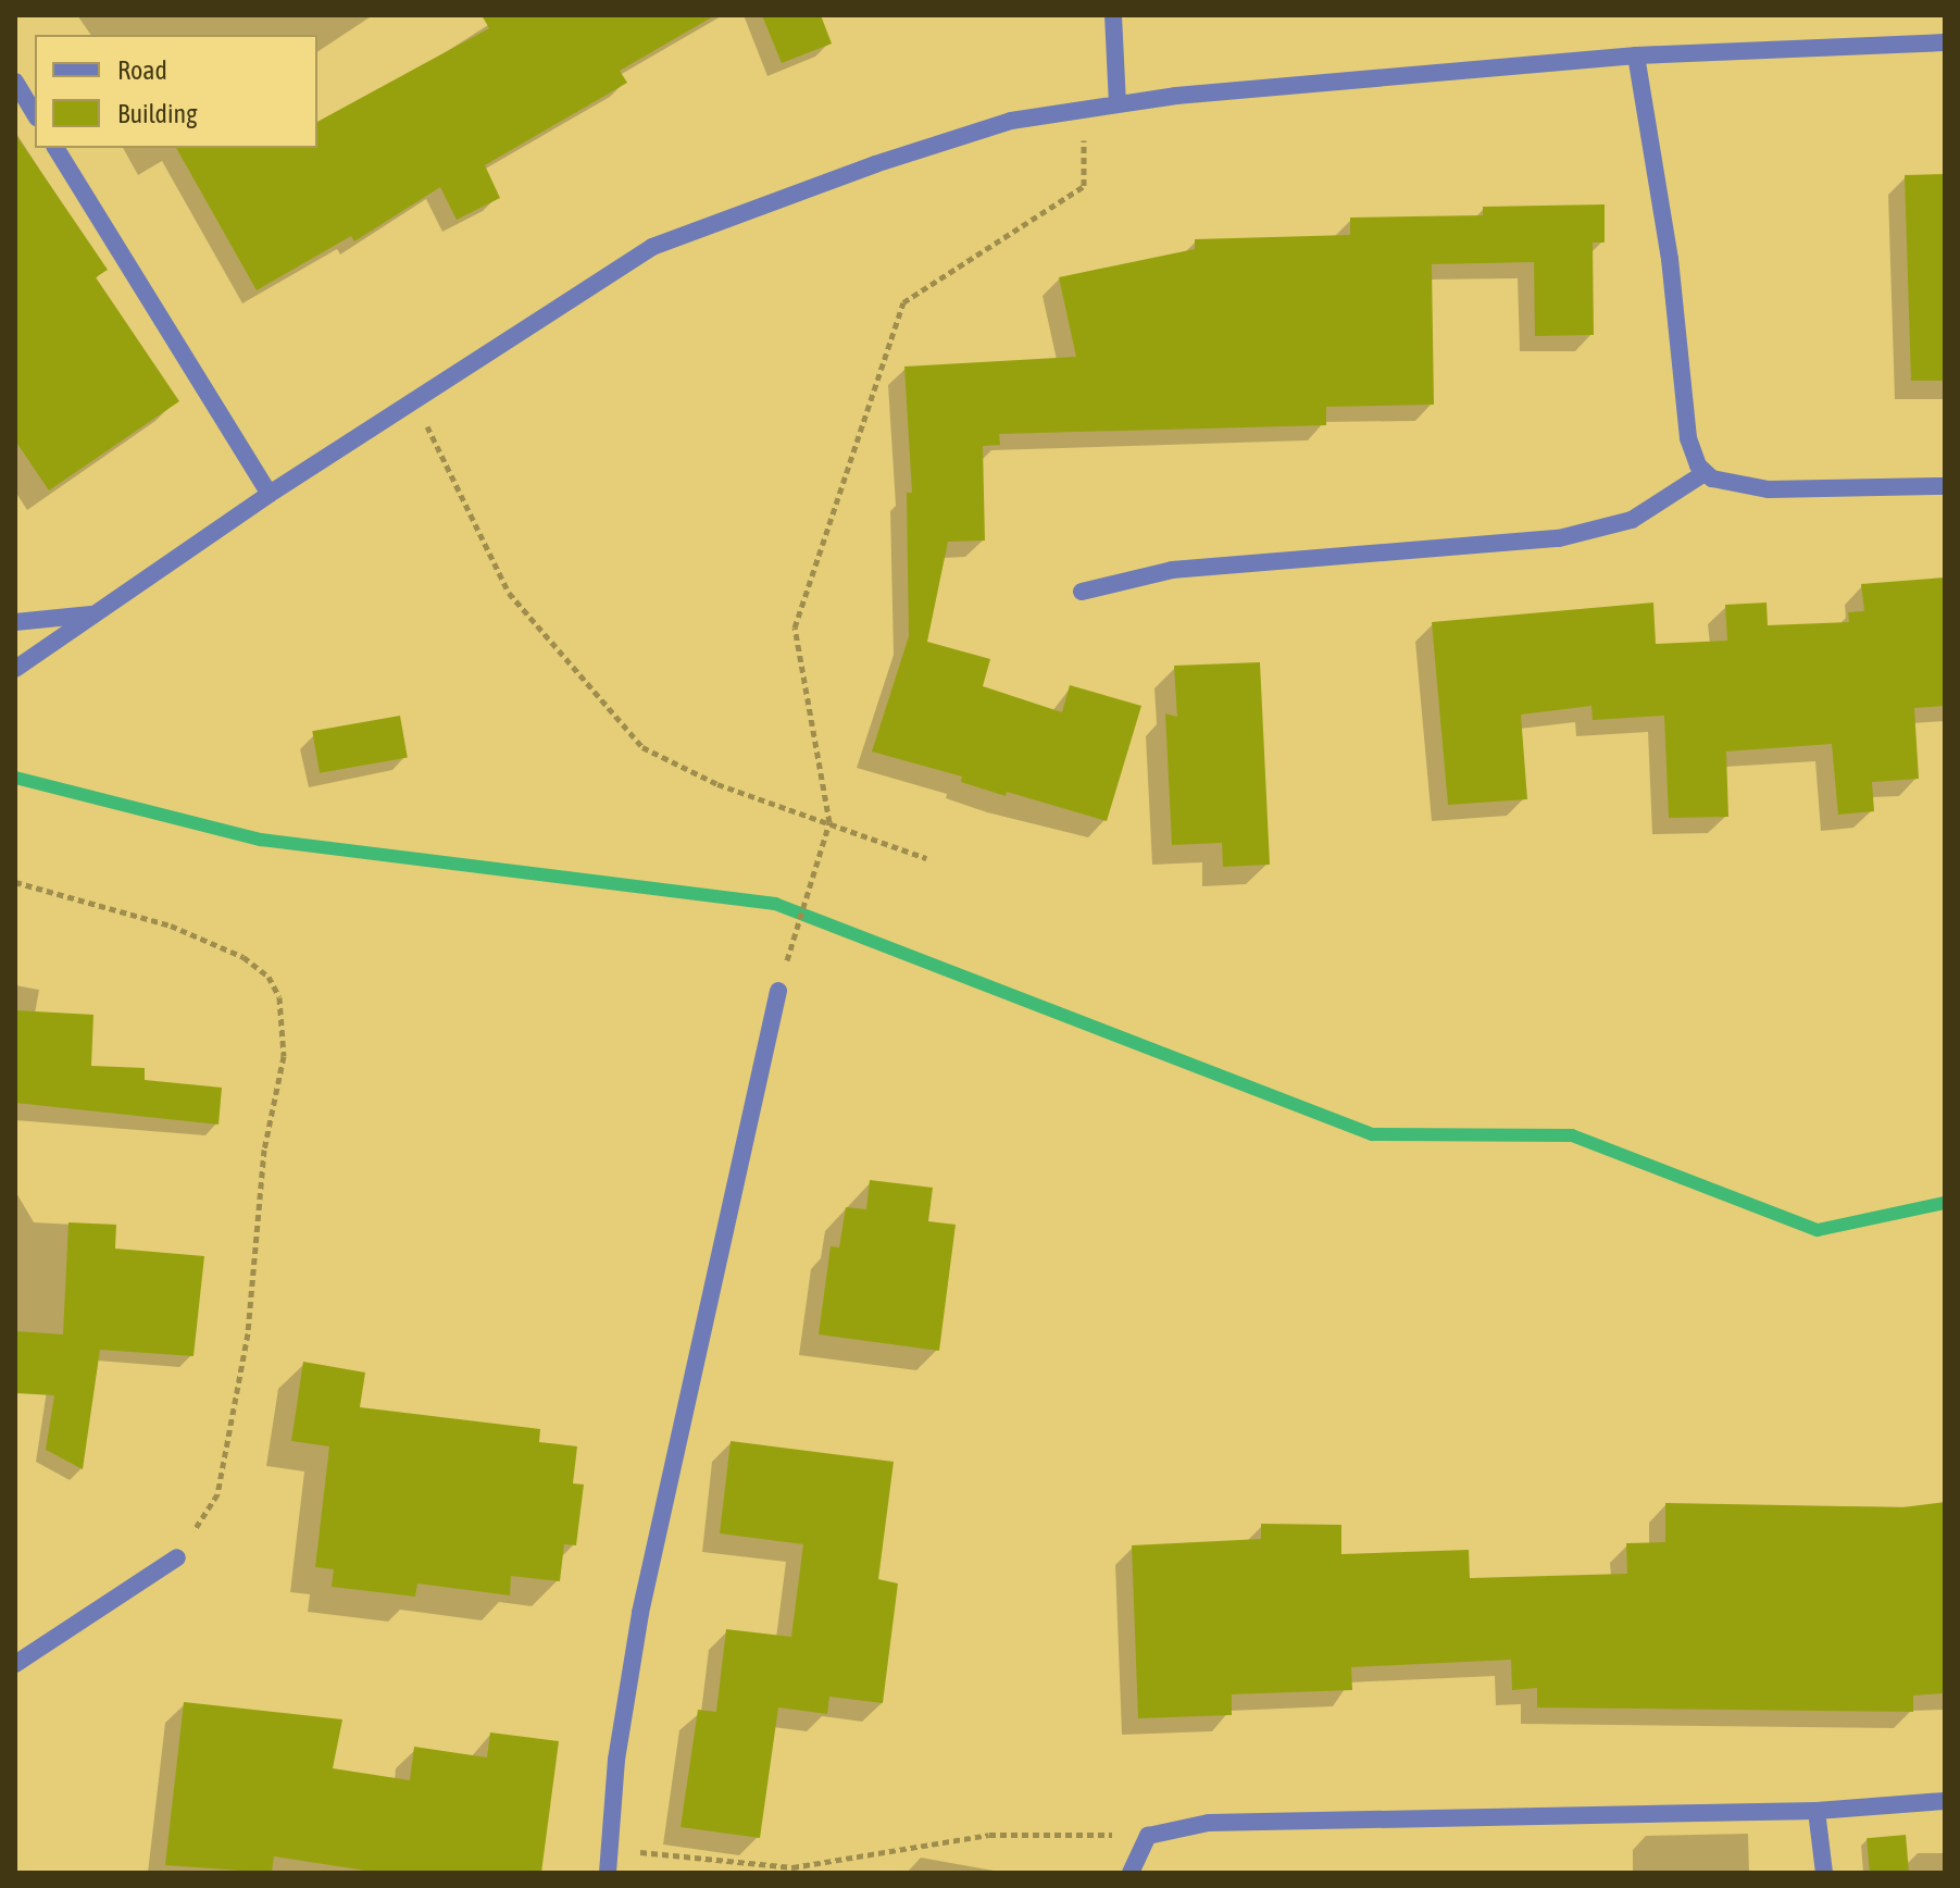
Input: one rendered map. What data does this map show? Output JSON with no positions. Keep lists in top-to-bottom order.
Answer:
{
  "legend": ["Road", "Building"]
}
